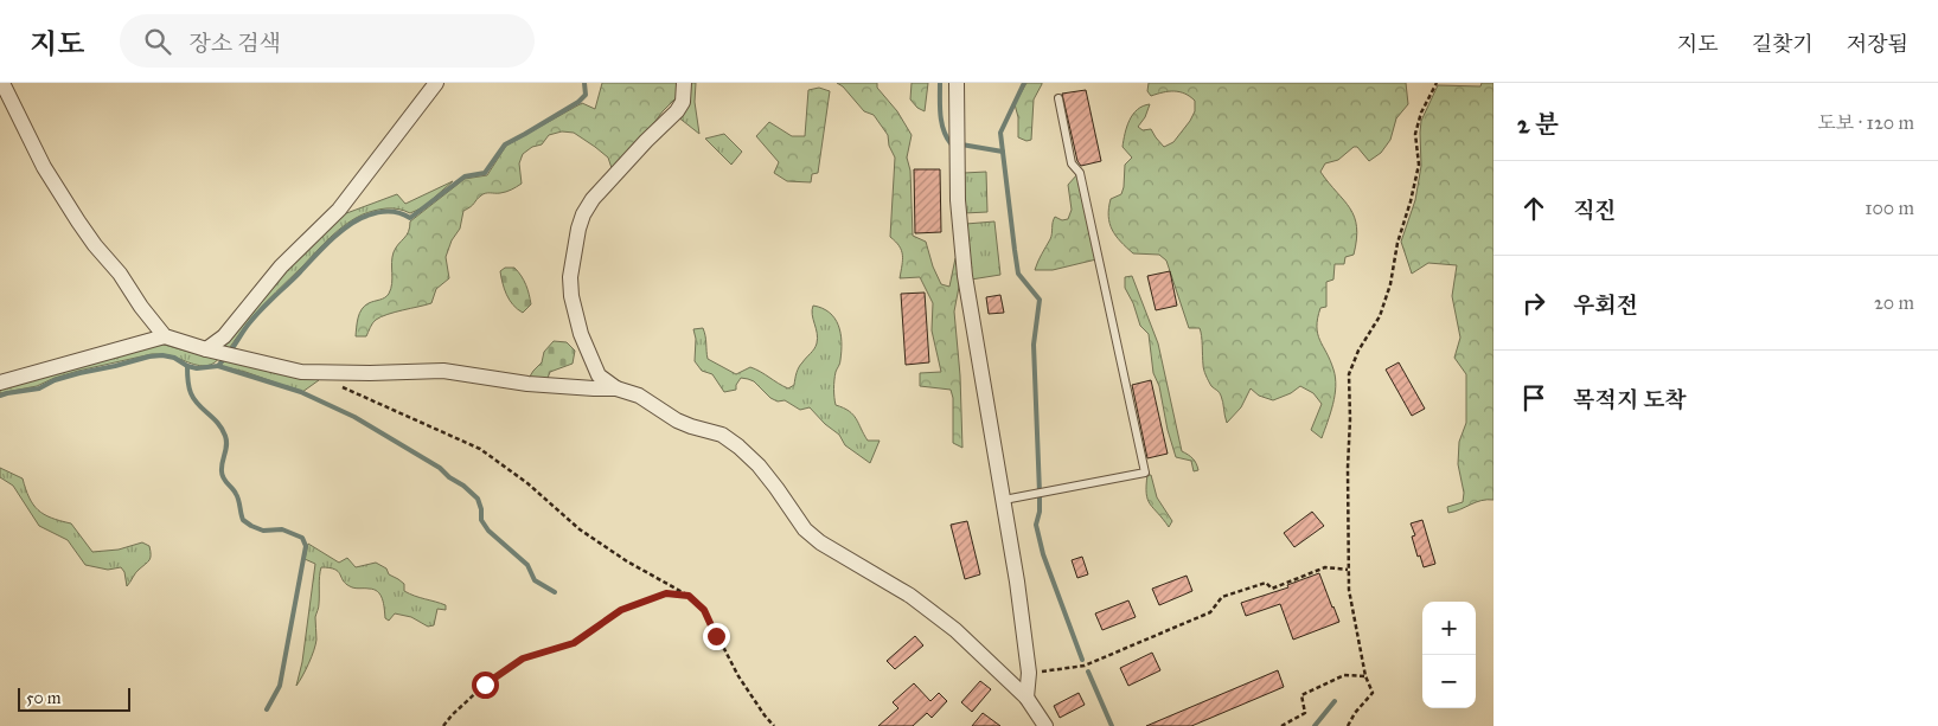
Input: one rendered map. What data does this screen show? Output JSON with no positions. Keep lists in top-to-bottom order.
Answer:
{
  "scale_bar": "50 m",
  "page": {
    "header": "지도",
    "search": "장소 검색",
    "nav": ["지도", "길찾기", "저장됨"],
    "heading": ["2 분", "도보 · 120 m"],
    "list": [
      ["직진", "100 m"],
      ["우회전", "20 m"],
      "목적지 도착"
    ],
    "map_buttons": ["+", "−"],
    "scale": "50 m"
  }
}
